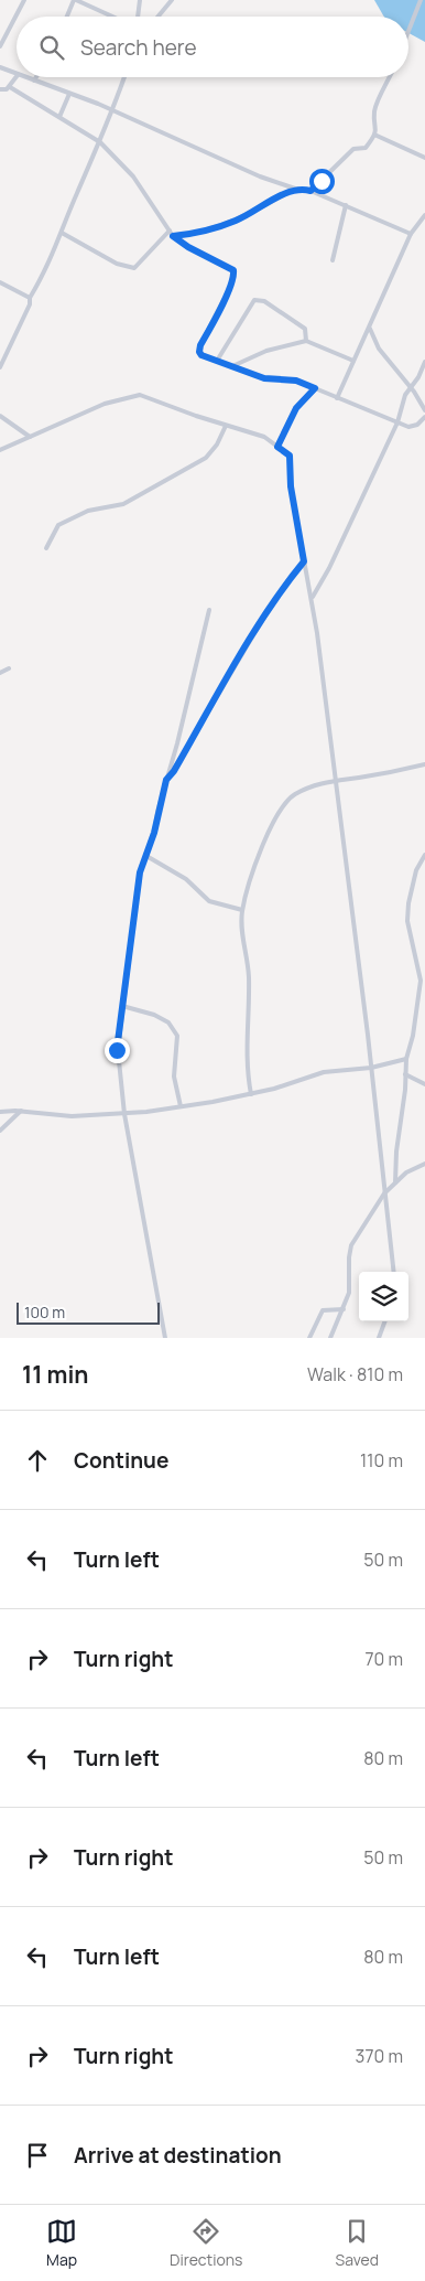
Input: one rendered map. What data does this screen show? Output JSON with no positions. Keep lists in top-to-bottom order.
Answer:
{
  "scale_bar": "100 m",
  "page": {
    "search": "Search here",
    "scale": "100 m",
    "heading": ["11 min", "Walk · 810 m"],
    "list": [
      ["Continue", "110 m"],
      ["Turn left", "50 m"],
      ["Turn right", "70 m"],
      ["Turn left", "80 m"],
      ["Turn right", "50 m"],
      ["Turn left", "80 m"],
      ["Turn right", "370 m"],
      "Arrive at destination"
    ],
    "nav": ["Map", "Directions", "Saved"]
  }
}
